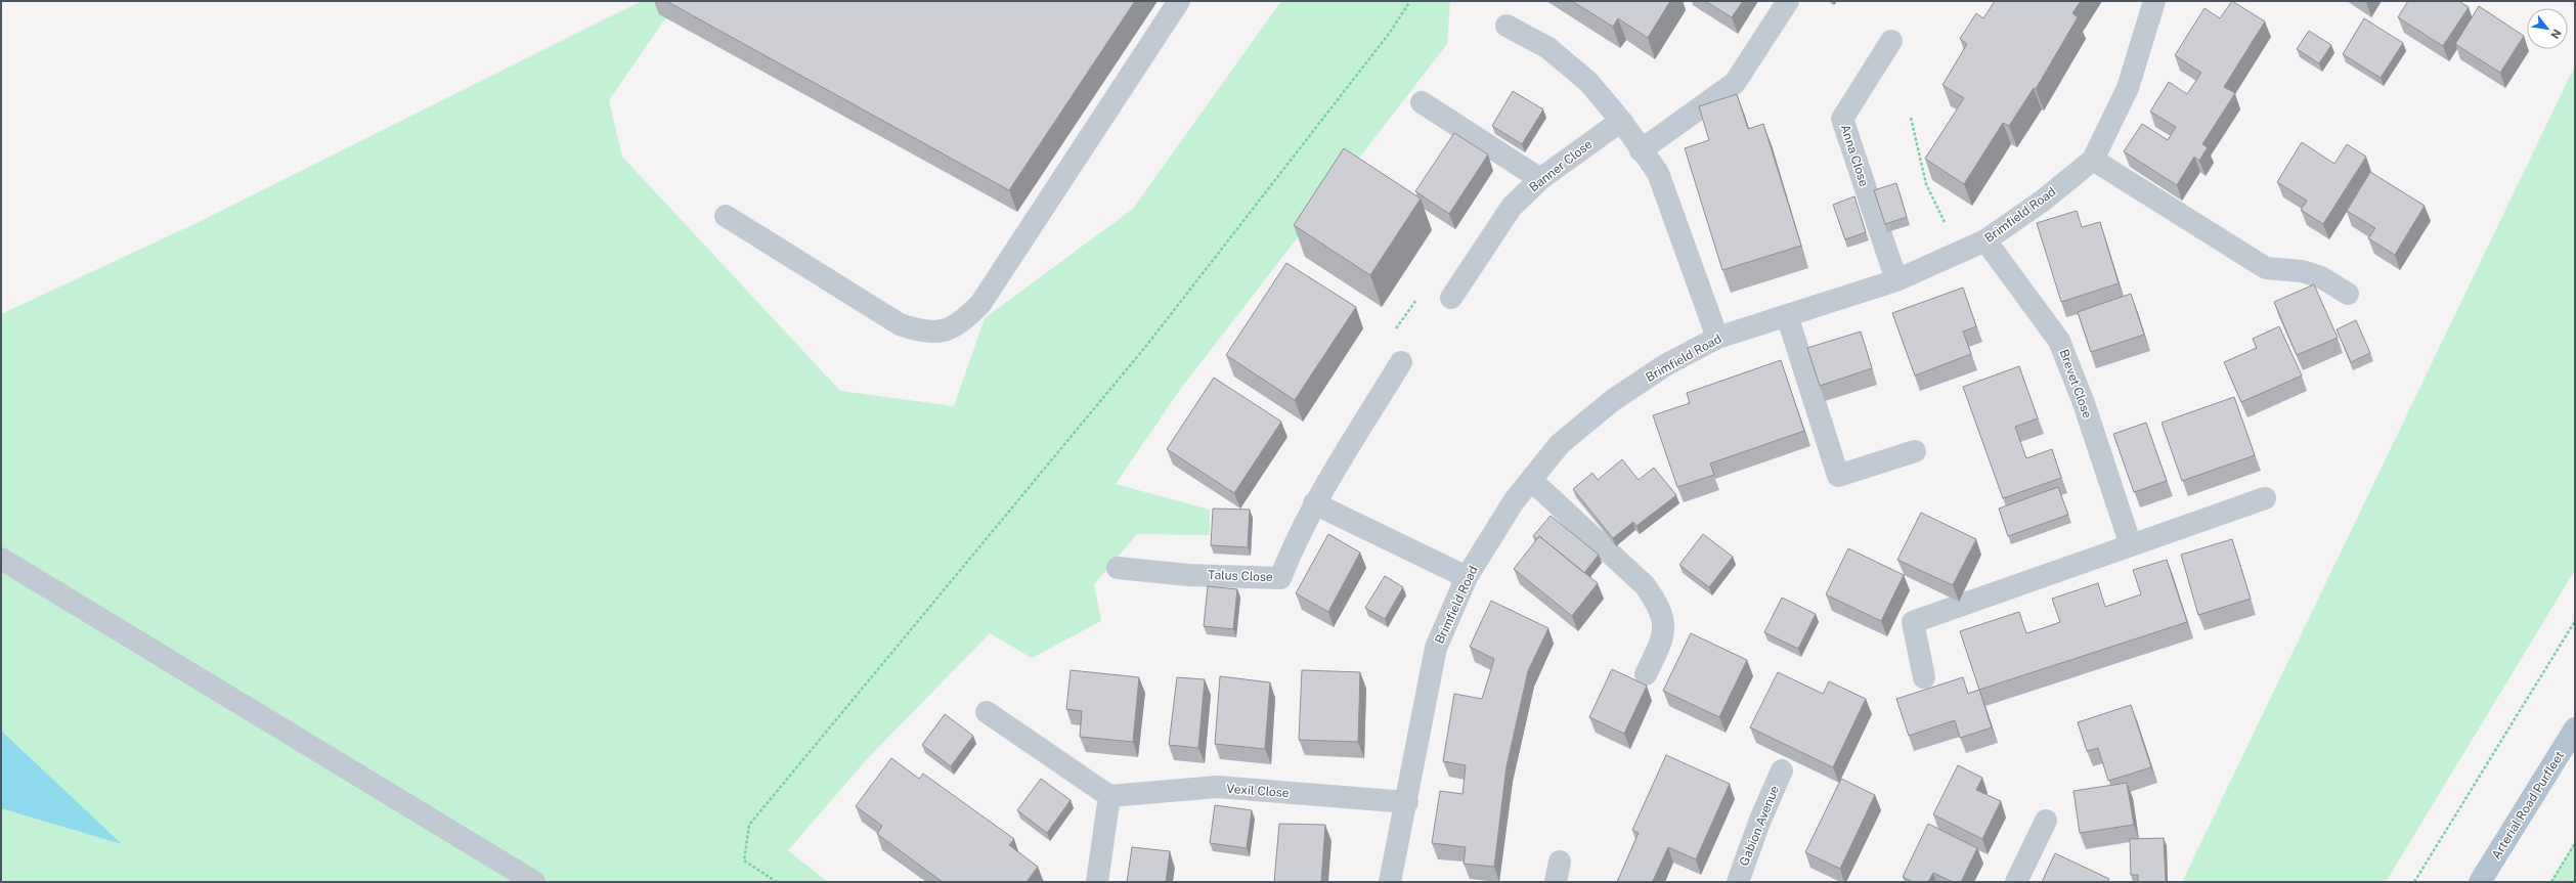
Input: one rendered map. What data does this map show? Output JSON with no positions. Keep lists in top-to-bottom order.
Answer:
{
  "streets": {
    "main road": ["Arterial Road Purfleet"],
    "street": [
      "Anna Close",
      "Banner Close",
      "Brimfield Road",
      "Brevet Close",
      "Talus Close",
      "Vexil Close",
      "Gabion Avenue"
    ]
  },
  "crossings": [
    ["Anna Close", "Brimfield Road"],
    ["Brimfield Road", "Brevet Close"],
    ["Brimfield Road", "Vexil Close"]
  ],
  "north": "bottom right"
}
